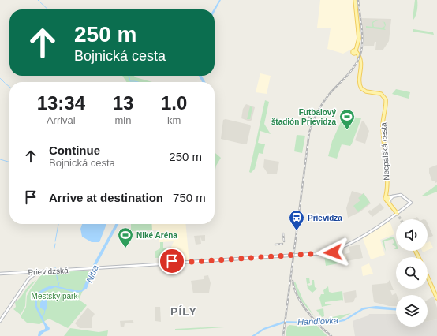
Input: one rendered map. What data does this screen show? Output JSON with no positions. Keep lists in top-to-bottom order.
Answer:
{
  "streets": {
    "main road": ["Necpalská cesta"],
    "street": ["Prievidzská"]
  },
  "districts": ["PÍLY"],
  "water": ["Nitra", "Handlovka"],
  "parks": ["Mestský park"],
  "places": {
    "sports": ["Futbalový štadión Prievidza", "Niké Aréna"],
    "station": ["Prievidza"]
  },
  "page": {
    "turn": ["250 m", "Bojnická cesta"],
    "eta": [
      "13:34",
      "Arrival",
      "13",
      "min",
      "1.0",
      "km"
    ],
    "list": [
      {
        "name": "Continue",
        "note": "Bojnická cesta",
        "value": "250 m"
      },
      {
        "name": "Arrive at destination",
        "value": "750 m"
      }
    ]
  }
}
